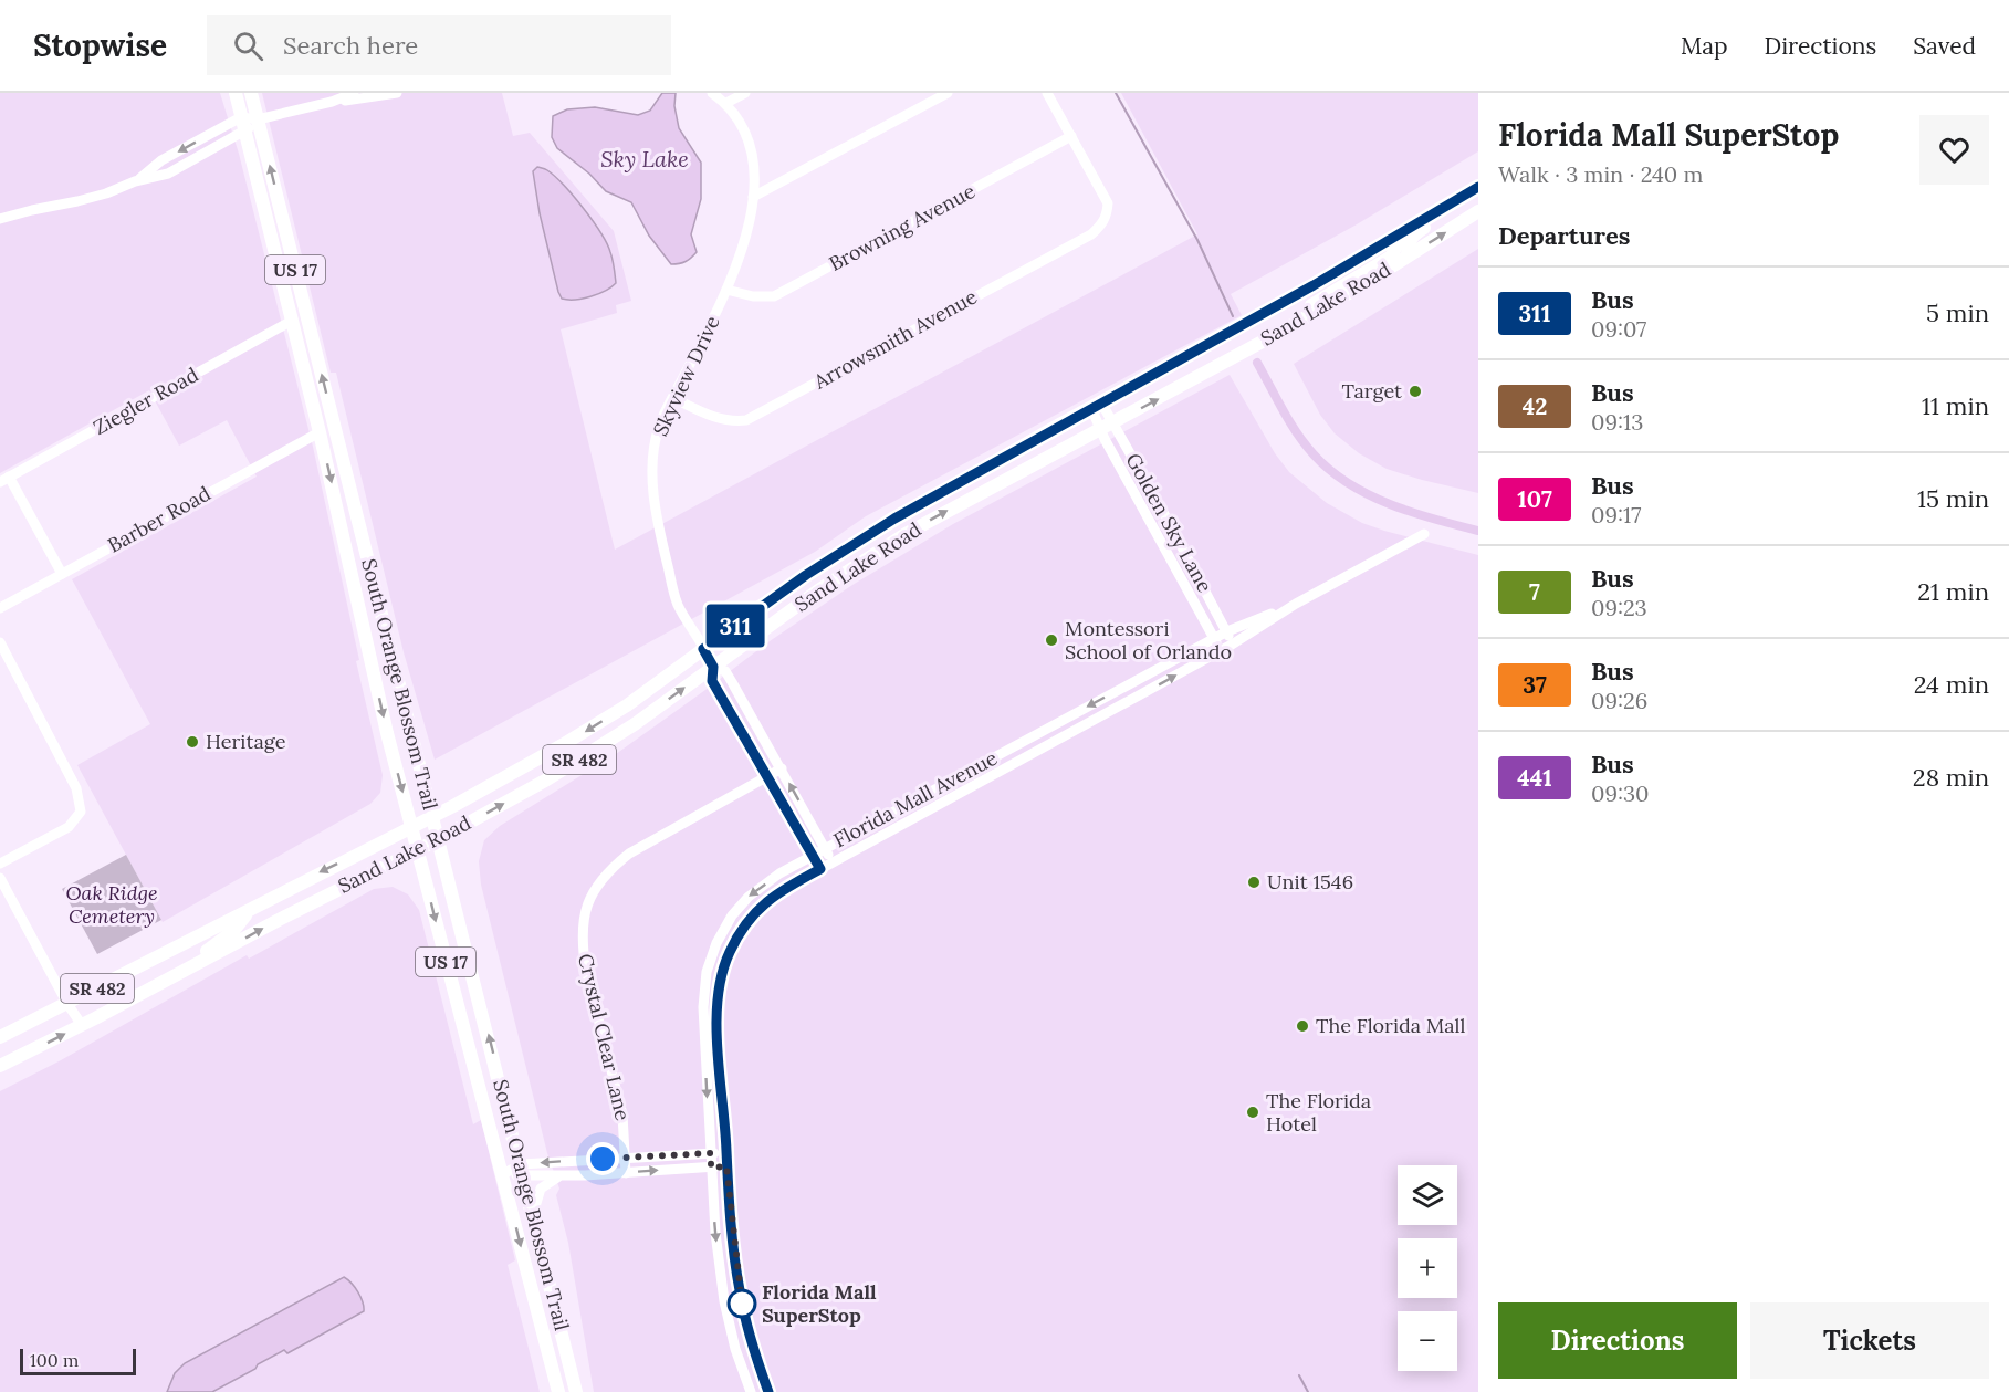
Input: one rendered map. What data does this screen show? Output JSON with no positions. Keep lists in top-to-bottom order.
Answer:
{
  "streets": {
    "main road": [
      "US 17",
      "Sand Lake Road",
      "South Orange Blossom Trail",
      "SR 482"
    ],
    "street": [
      "Browning Avenue",
      "Arrowsmith Avenue",
      "Skyview Drive",
      "Ziegler Road",
      "Barber Road",
      "Golden Sky Lane",
      "Florida Mall Avenue",
      "Crystal Clear Lane"
    ]
  },
  "crossings": [
    ["Browning Avenue", "Arrowsmith Avenue"],
    ["Browning Avenue", "Skyview Drive"],
    ["Sand Lake Road", "Skyview Drive"],
    ["Sand Lake Road", "Golden Sky Lane"],
    ["Sand Lake Road", "South Orange Blossom Trail"],
    ["Arrowsmith Avenue", "Skyview Drive"],
    ["Ziegler Road", "South Orange Blossom Trail"],
    ["Barber Road", "South Orange Blossom Trail"],
    ["Golden Sky Lane", "Florida Mall Avenue"]
  ],
  "water": ["Sky Lake"],
  "parks": ["Oak Ridge Cemetery"],
  "places": [
    "Target",
    "Montessori School of Orlando",
    "Heritage",
    "Unit 1546",
    "The Florida Mall",
    "The Florida Hotel",
    "Florida Mall SuperStop"
  ],
  "lines": ["bus line 311"],
  "scale_bar": "100 m",
  "page": {
    "header": "Stopwise",
    "search": "Search here",
    "nav": ["Map", "Directions", "Saved"],
    "on_map": "311",
    "heading": [
      ["Florida Mall SuperStop", "Walk · 3 min · 240 m"],
      "Departures"
    ],
    "list": [
      {
        "mark": "311",
        "name": "Bus",
        "note": "09:07",
        "value": "5 min"
      },
      {
        "mark": "42",
        "name": "Bus",
        "note": "09:13",
        "value": "11 min"
      },
      {
        "mark": "107",
        "name": "Bus",
        "note": "09:17",
        "value": "15 min"
      },
      {
        "mark": "7",
        "name": "Bus",
        "note": "09:23",
        "value": "21 min"
      },
      {
        "mark": "37",
        "name": "Bus",
        "note": "09:26",
        "value": "24 min"
      },
      {
        "mark": "441",
        "name": "Bus",
        "note": "09:30",
        "value": "28 min"
      }
    ],
    "map_buttons": ["+", "−"],
    "buttons": ["Directions", "Tickets"],
    "scale": "100 m"
  }
}
